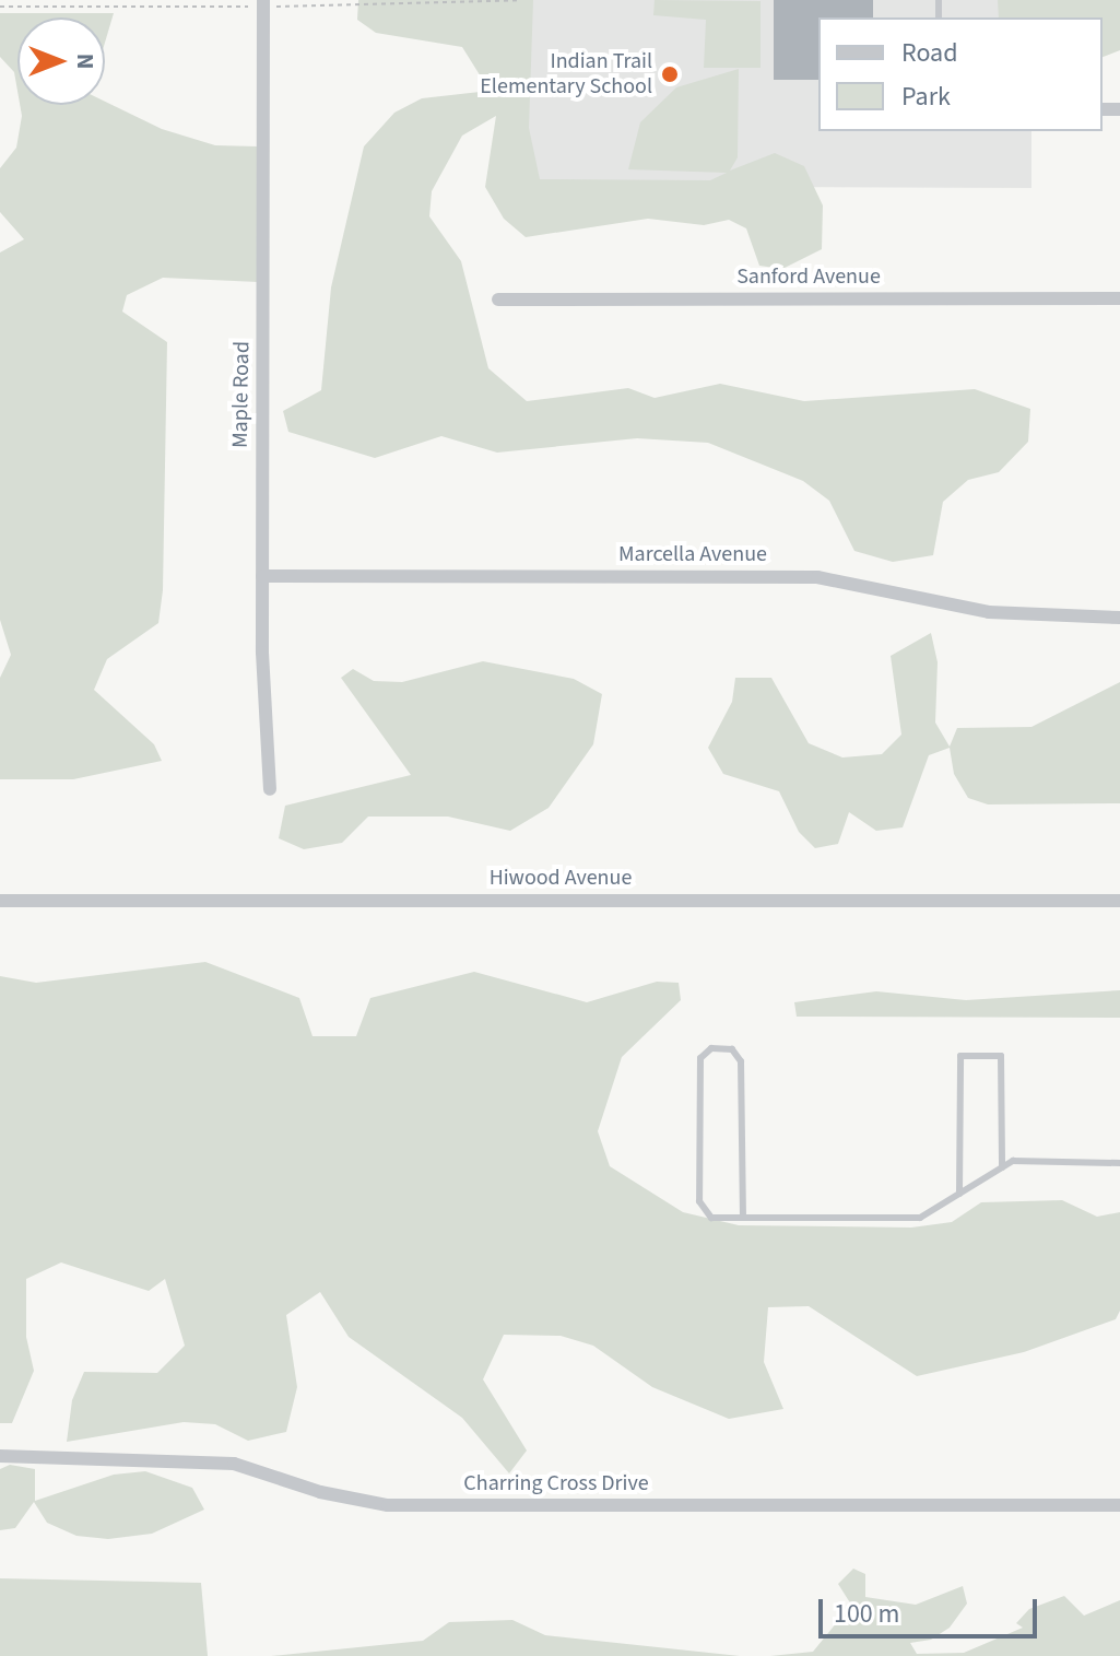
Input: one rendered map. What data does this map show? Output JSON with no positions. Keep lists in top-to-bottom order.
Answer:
{
  "streets": {
    "street": [
      "Sanford Avenue",
      "Maple Road",
      "Marcella Avenue",
      "Hiwood Avenue",
      "Charring Cross Drive"
    ]
  },
  "crossings": [
    ["Maple Road", "Marcella Avenue"]
  ],
  "places": ["Indian Trail Elementary School"],
  "legend": ["Road", "Park"],
  "scale_bar": "100 m",
  "north": "right"
}
